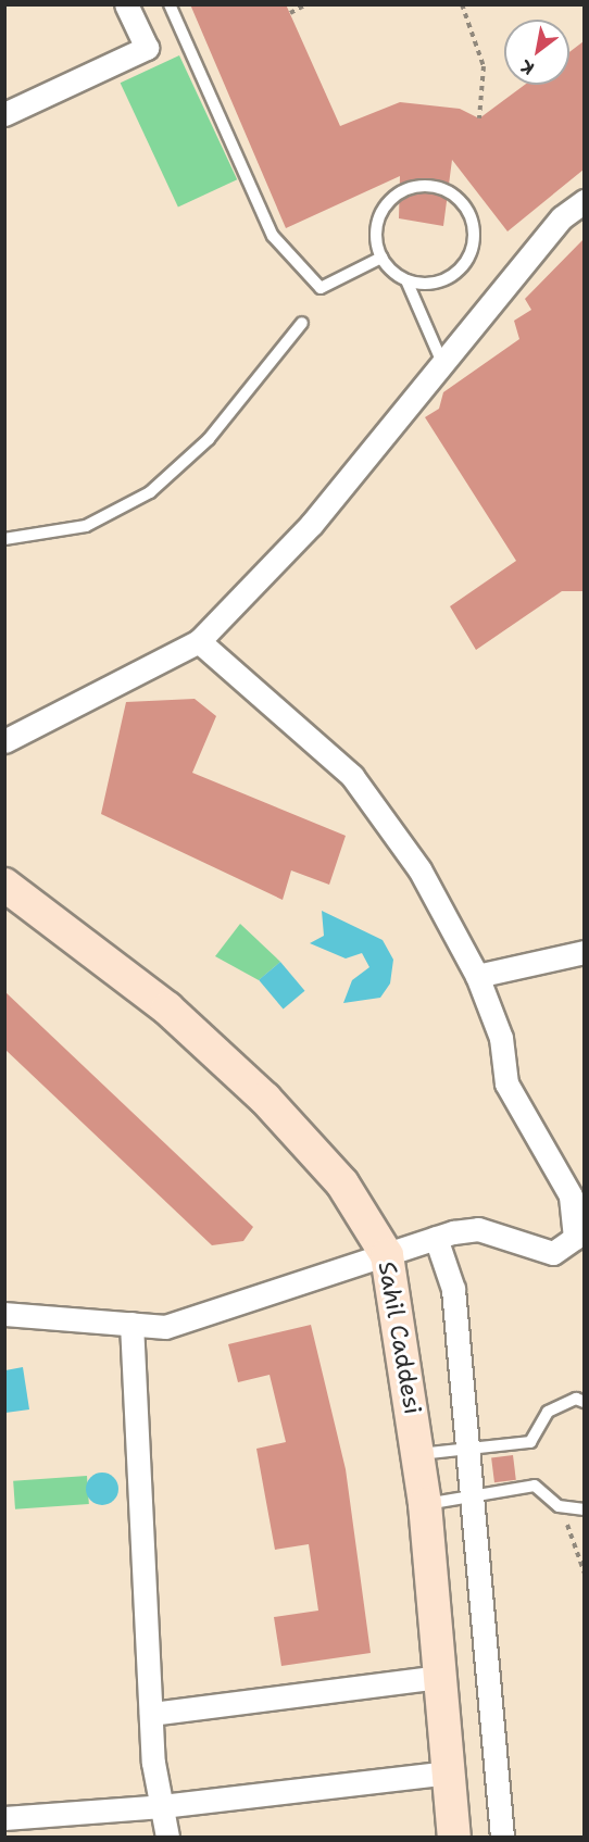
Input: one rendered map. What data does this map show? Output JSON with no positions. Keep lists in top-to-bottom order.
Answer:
{
  "streets": {
    "main road": ["Sahil Caddesi"]
  },
  "north": "bottom left"
}
